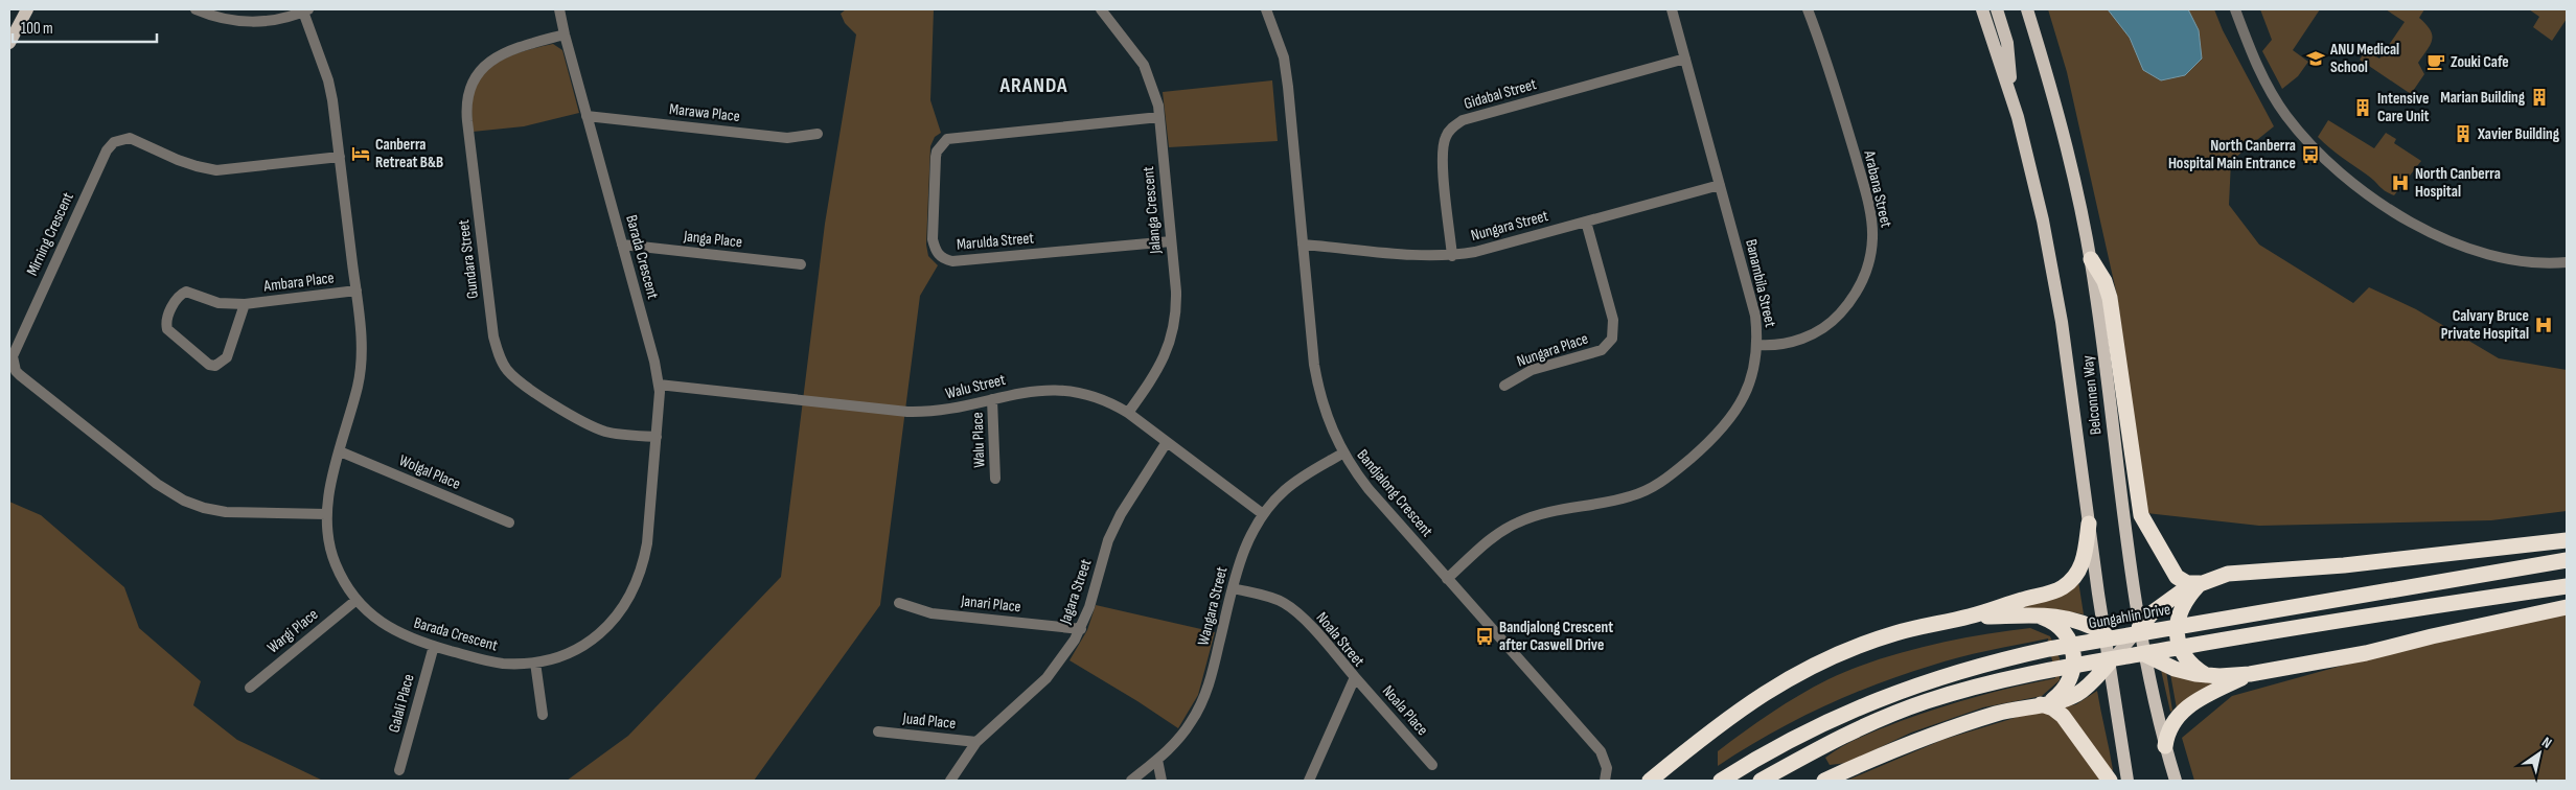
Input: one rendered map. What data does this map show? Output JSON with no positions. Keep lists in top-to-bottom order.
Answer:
{
  "streets": {
    "highway": ["Gungahlin Drive"],
    "main road": ["Belconnen Way"],
    "street": [
      "Gidabal Street",
      "Marawa Place",
      "Arabana Street",
      "Jalanga Crescent",
      "Nungara Street",
      "Mirning Crescent",
      "Janga Place",
      "Marulda Street",
      "Barada Crescent",
      "Gundara Street",
      "Ambara Place",
      "Banambila Street",
      "Nungara Place",
      "Walu Street",
      "Walu Place",
      "Wolgal Place",
      "Bandjalong Crescent",
      "Jagara Street",
      "Janari Place",
      "Wangara Street",
      "Wargi Place",
      "Noala Street",
      "Galali Place",
      "Noala Place",
      "Juad Place"
    ]
  },
  "crossings": [
    ["Gidabal Street", "Nungara Street"],
    ["Gidabal Street", "Banambila Street"],
    ["Marawa Place", "Barada Crescent"],
    ["Arabana Street", "Banambila Street"],
    ["Jalanga Crescent", "Marulda Street"],
    ["Jalanga Crescent", "Walu Street"],
    ["Nungara Street", "Banambila Street"],
    ["Nungara Street", "Nungara Place"],
    ["Nungara Street", "Bandjalong Crescent"],
    ["Mirning Crescent", "Barada Crescent"],
    ["Janga Place", "Barada Crescent"],
    ["Barada Crescent", "Gundara Street"],
    ["Barada Crescent", "Ambara Place"],
    ["Barada Crescent", "Walu Street"],
    ["Barada Crescent", "Wolgal Place"],
    ["Barada Crescent", "Wargi Place"],
    ["Barada Crescent", "Galali Place"],
    ["Banambila Street", "Bandjalong Crescent"],
    ["Walu Street", "Walu Place"],
    ["Walu Street", "Jagara Street"],
    ["Walu Street", "Wangara Street"],
    ["Bandjalong Crescent", "Wangara Street"],
    ["Jagara Street", "Janari Place"],
    ["Jagara Street", "Juad Place"],
    ["Wangara Street", "Noala Street"],
    ["Noala Street", "Noala Place"]
  ],
  "districts": ["ARANDA"],
  "places": {
    "school or university": ["ANU Medical School"],
    "cafe": ["Zouki Cafe"],
    "building": ["Marian Building", "Intensive Care Unit", "Xavier Building"],
    "hotel": ["Canberra Retreat B&B"],
    "bus stop": ["North Canberra Hospital Main Entrance", "Bandjalong Crescent after Caswell Drive"],
    "hospital": ["North Canberra Hospital", "Calvary Bruce Private Hospital"]
  },
  "scale_bar": "100 m",
  "north": "top right"
}
